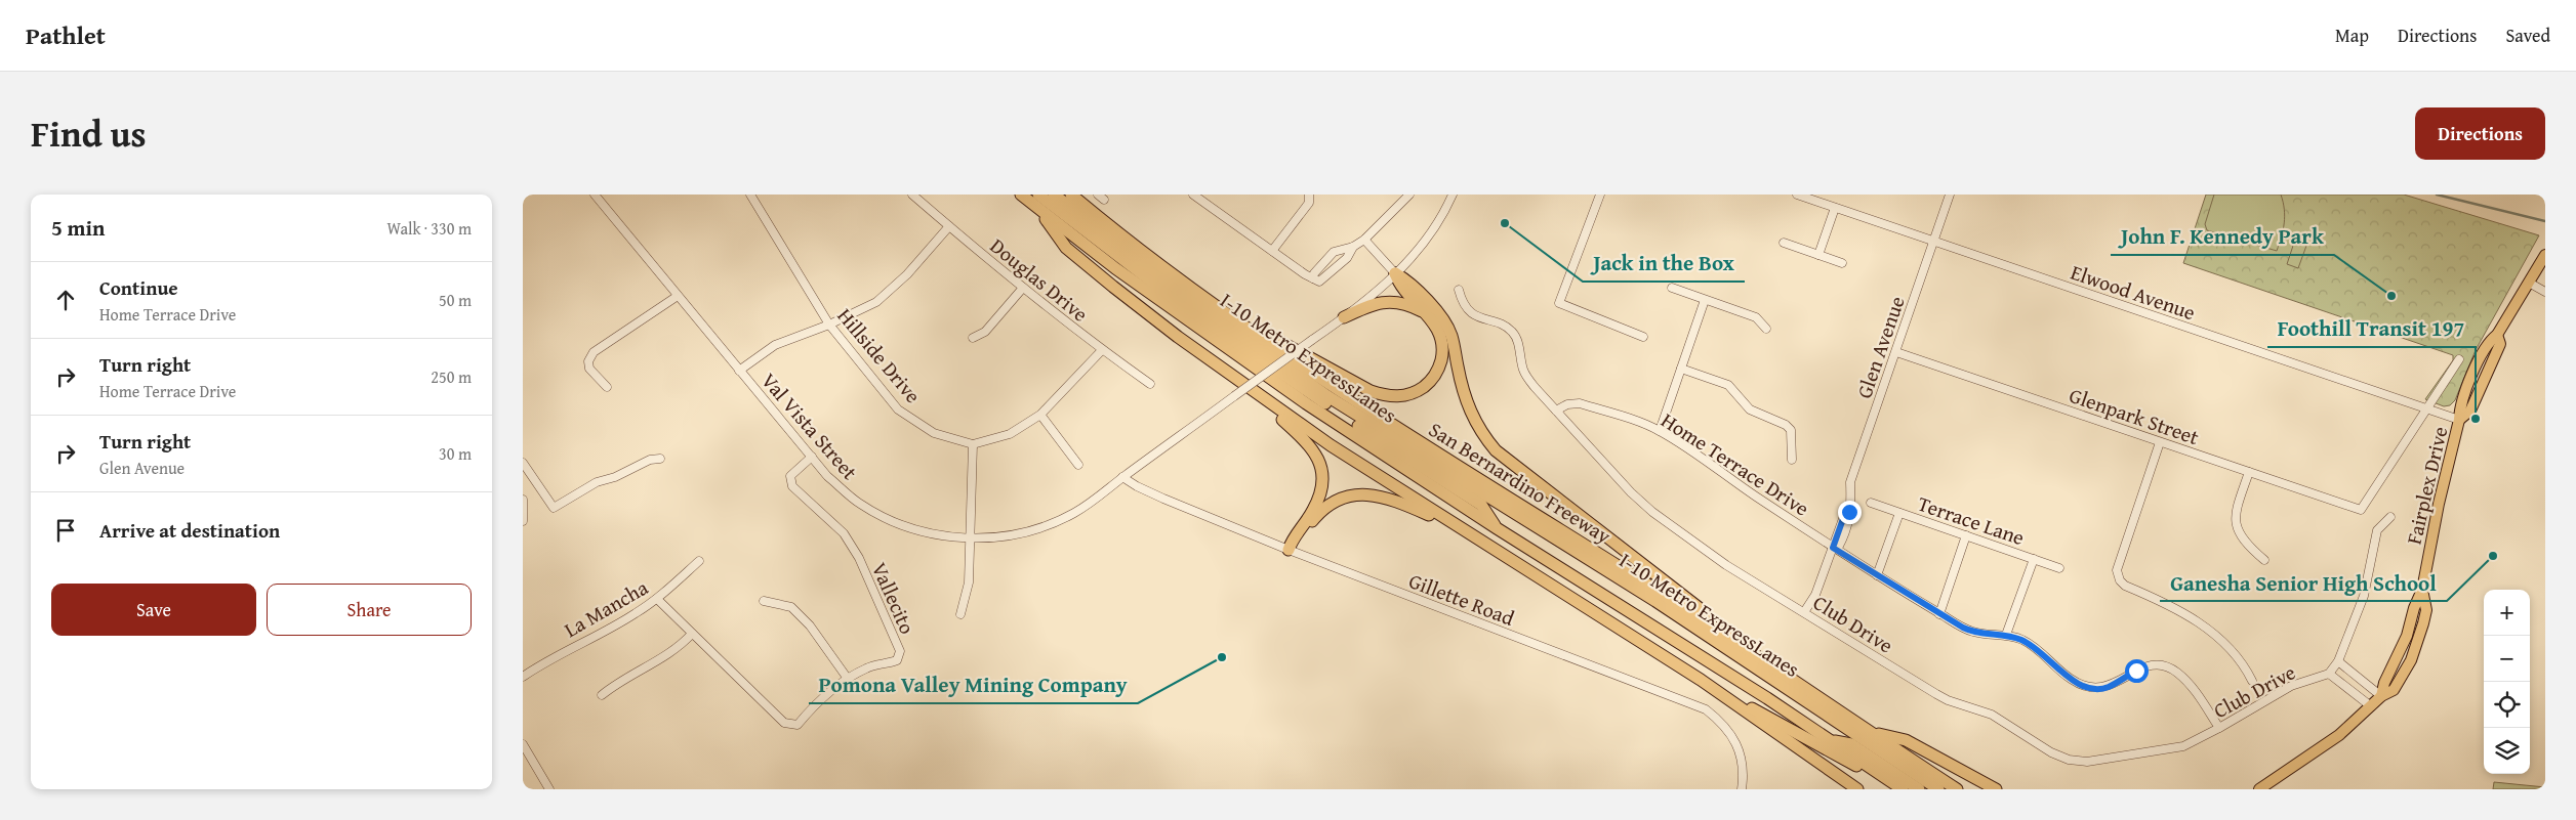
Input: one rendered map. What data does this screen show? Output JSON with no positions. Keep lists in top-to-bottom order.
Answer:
{
  "streets": {
    "highway": ["I-10 Metro ExpressLanes", "San Bernardino Freeway"],
    "main road": ["Fairplex Drive"],
    "street": [
      "Douglas Drive",
      "Elwood Avenue",
      "Glen Avenue",
      "Hillside Drive",
      "Glenpark Street",
      "Val Vista Street",
      "Home Terrace Drive",
      "Terrace Lane",
      "Vallecito",
      "Gillette Road",
      "La Mancha",
      "Club Drive"
    ]
  },
  "crossings": [
    ["Elwood Avenue", "Glen Avenue"],
    ["Elwood Avenue", "Glenpark Street"],
    ["Elwood Avenue", "Fairplex Drive"],
    ["Glen Avenue", "Glenpark Street"],
    ["Glen Avenue", "Home Terrace Drive"],
    ["Glen Avenue", "Club Drive"],
    ["Val Vista Street", "Vallecito"],
    ["Val Vista Street", "Gillette Road"],
    ["Home Terrace Drive", "Club Drive"],
    ["Fairplex Drive", "Club Drive"],
    ["Vallecito", "La Mancha"]
  ],
  "places": [
    "Jack in the Box",
    "John F. Kennedy Park",
    "Foothill Transit 197",
    "Ganesha Senior High School",
    "Pomona Valley Mining Company"
  ],
  "page": {
    "header": "Pathlet",
    "nav": ["Map", "Directions", "Saved"],
    "title": "Find us",
    "buttons": [
      "Directions",
      ["Save", "Share"]
    ],
    "heading": ["5 min", "Walk · 330 m"],
    "list": [
      ["Continue", "Home Terrace Drive", "50 m"],
      ["Turn right", "Home Terrace Drive", "250 m"],
      ["Turn right", "Glen Avenue", "30 m"],
      "Arrive at destination"
    ],
    "map_buttons": ["+", "−"]
  }
}
